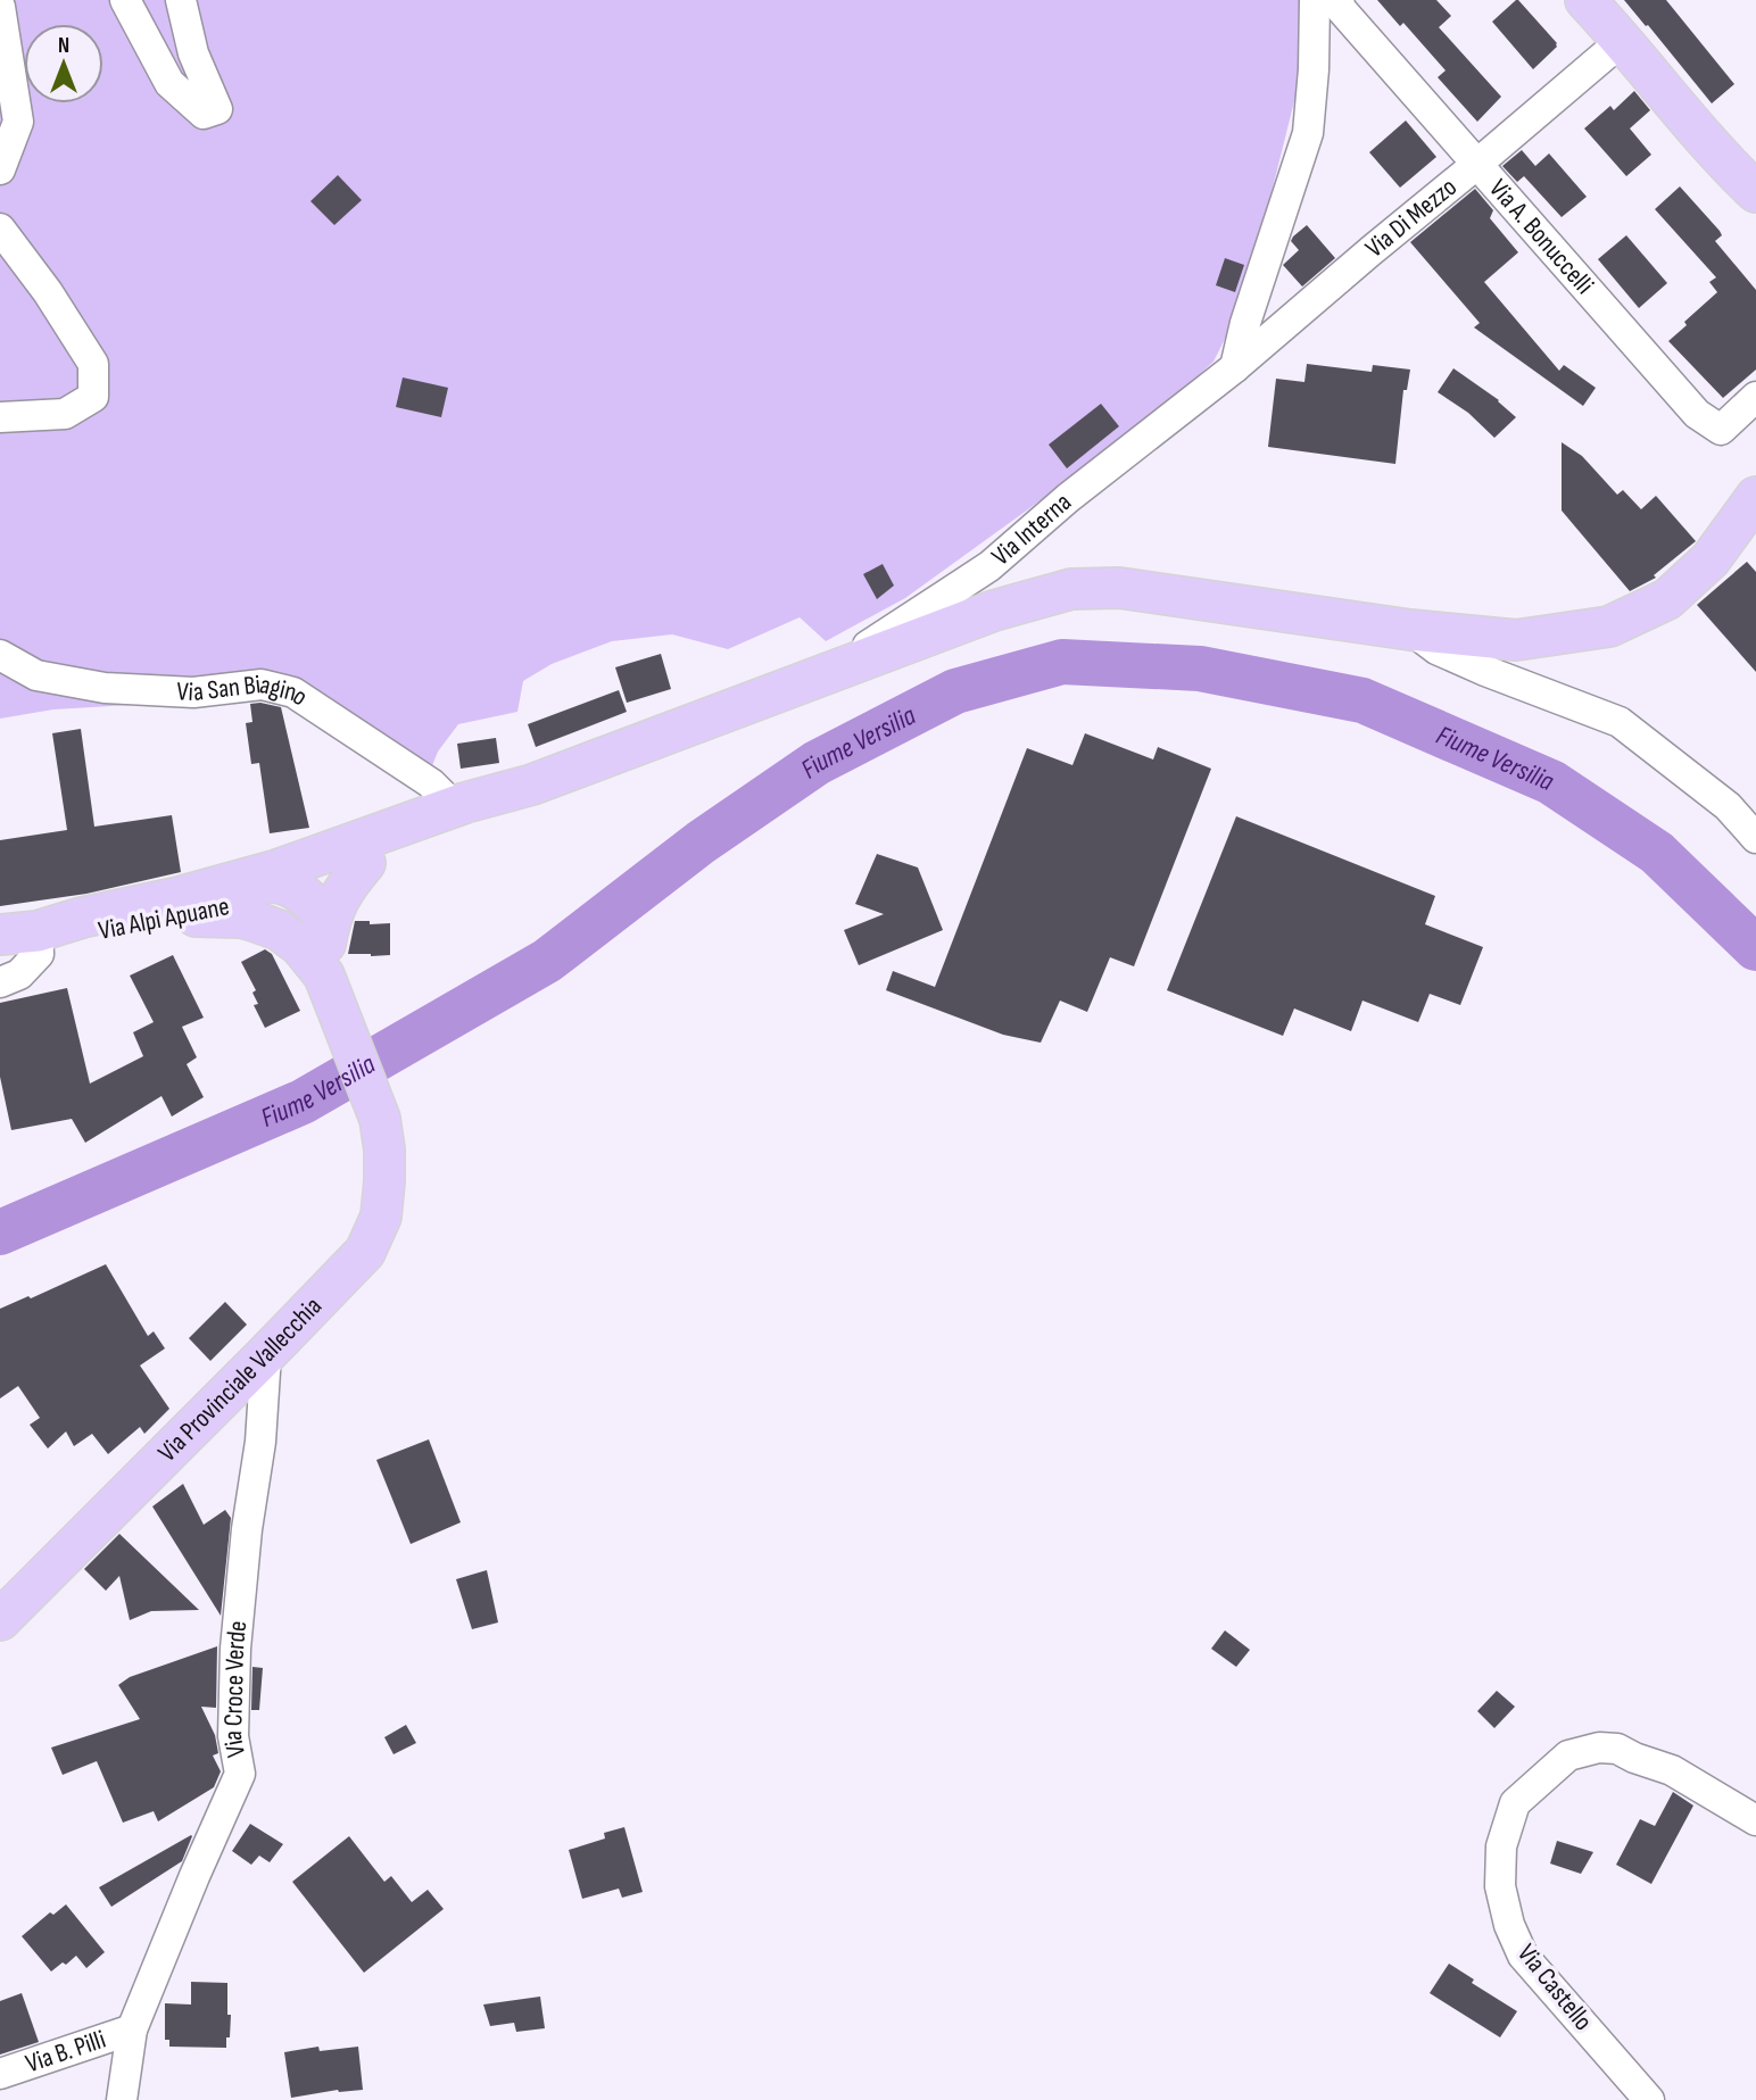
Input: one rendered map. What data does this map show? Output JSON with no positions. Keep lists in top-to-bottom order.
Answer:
{
  "streets": {
    "main road": ["Via Alpi Apuane", "Via Provinciale Vallecchia"],
    "street": [
      "Via Di Mezzo",
      "Via A. Bonuccelli",
      "Via Interna",
      "Via San Biagino",
      "Via Croce Verde",
      "Via Castello",
      "Via B. Pilli"
    ]
  },
  "crossings": [
    ["Via Di Mezzo", "Via A. Bonuccelli"],
    ["Via Di Mezzo", "Via Interna"],
    ["Via Provinciale Vallecchia", "Via Croce Verde"],
    ["Via Croce Verde", "Via B. Pilli"]
  ],
  "water": ["Fiume Versilia"],
  "north": "top"
}
